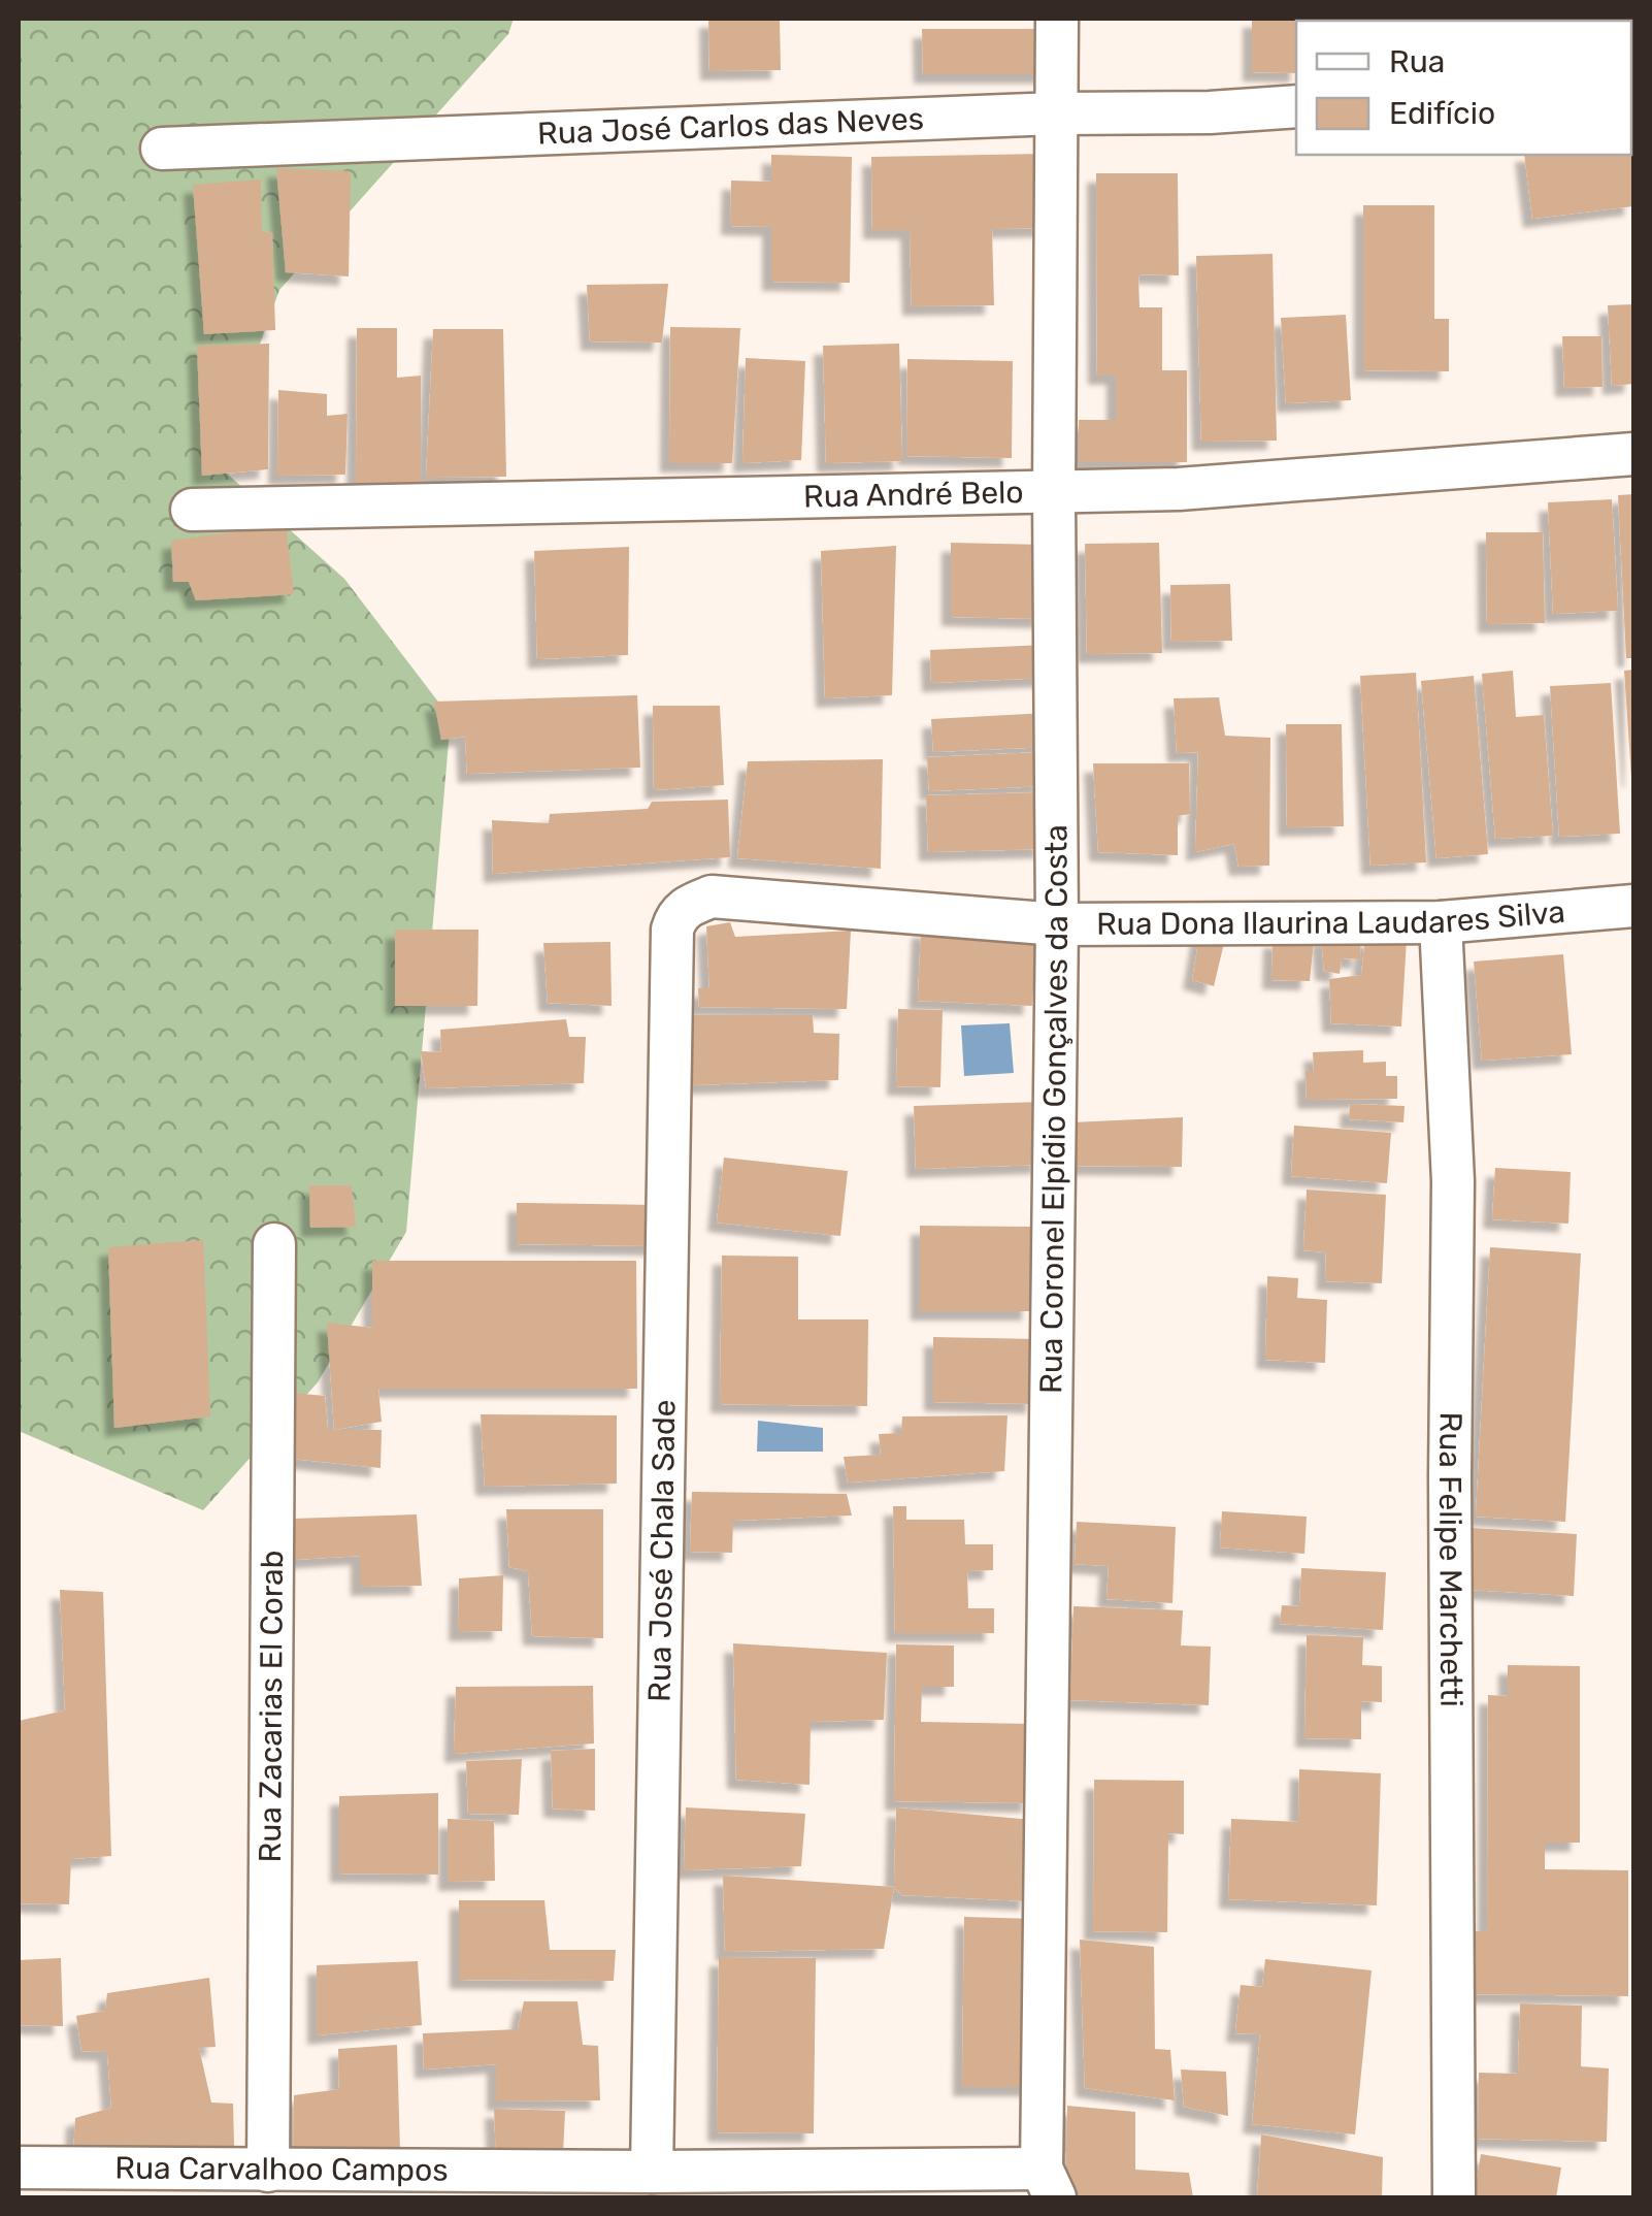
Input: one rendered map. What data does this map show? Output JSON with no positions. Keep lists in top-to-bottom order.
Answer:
{
  "streets": {
    "street": [
      "Rua José Carlos das Neves",
      "Rua André Belo",
      "Rua Dona Ilaurina Laudares Silva",
      "Rua Coronel Elpídio Gonçalves da Costa",
      "Rua José Chala Sade",
      "Rua Felipe Marchetti",
      "Rua Zacarias El Corab",
      "Rua Carvalhoo Campos"
    ]
  },
  "crossings": [
    ["Rua José Carlos das Neves", "Rua Coronel Elpídio Gonçalves da Costa"],
    ["Rua André Belo", "Rua Coronel Elpídio Gonçalves da Costa"],
    ["Rua Dona Ilaurina Laudares Silva", "Rua Coronel Elpídio Gonçalves da Costa"],
    ["Rua Dona Ilaurina Laudares Silva", "Rua José Chala Sade"],
    ["Rua Dona Ilaurina Laudares Silva", "Rua Felipe Marchetti"],
    ["Rua Coronel Elpídio Gonçalves da Costa", "Rua Carvalhoo Campos"],
    ["Rua José Chala Sade", "Rua Carvalhoo Campos"],
    ["Rua Zacarias El Corab", "Rua Carvalhoo Campos"]
  ],
  "legend": ["Rua", "Edifício"]
}
